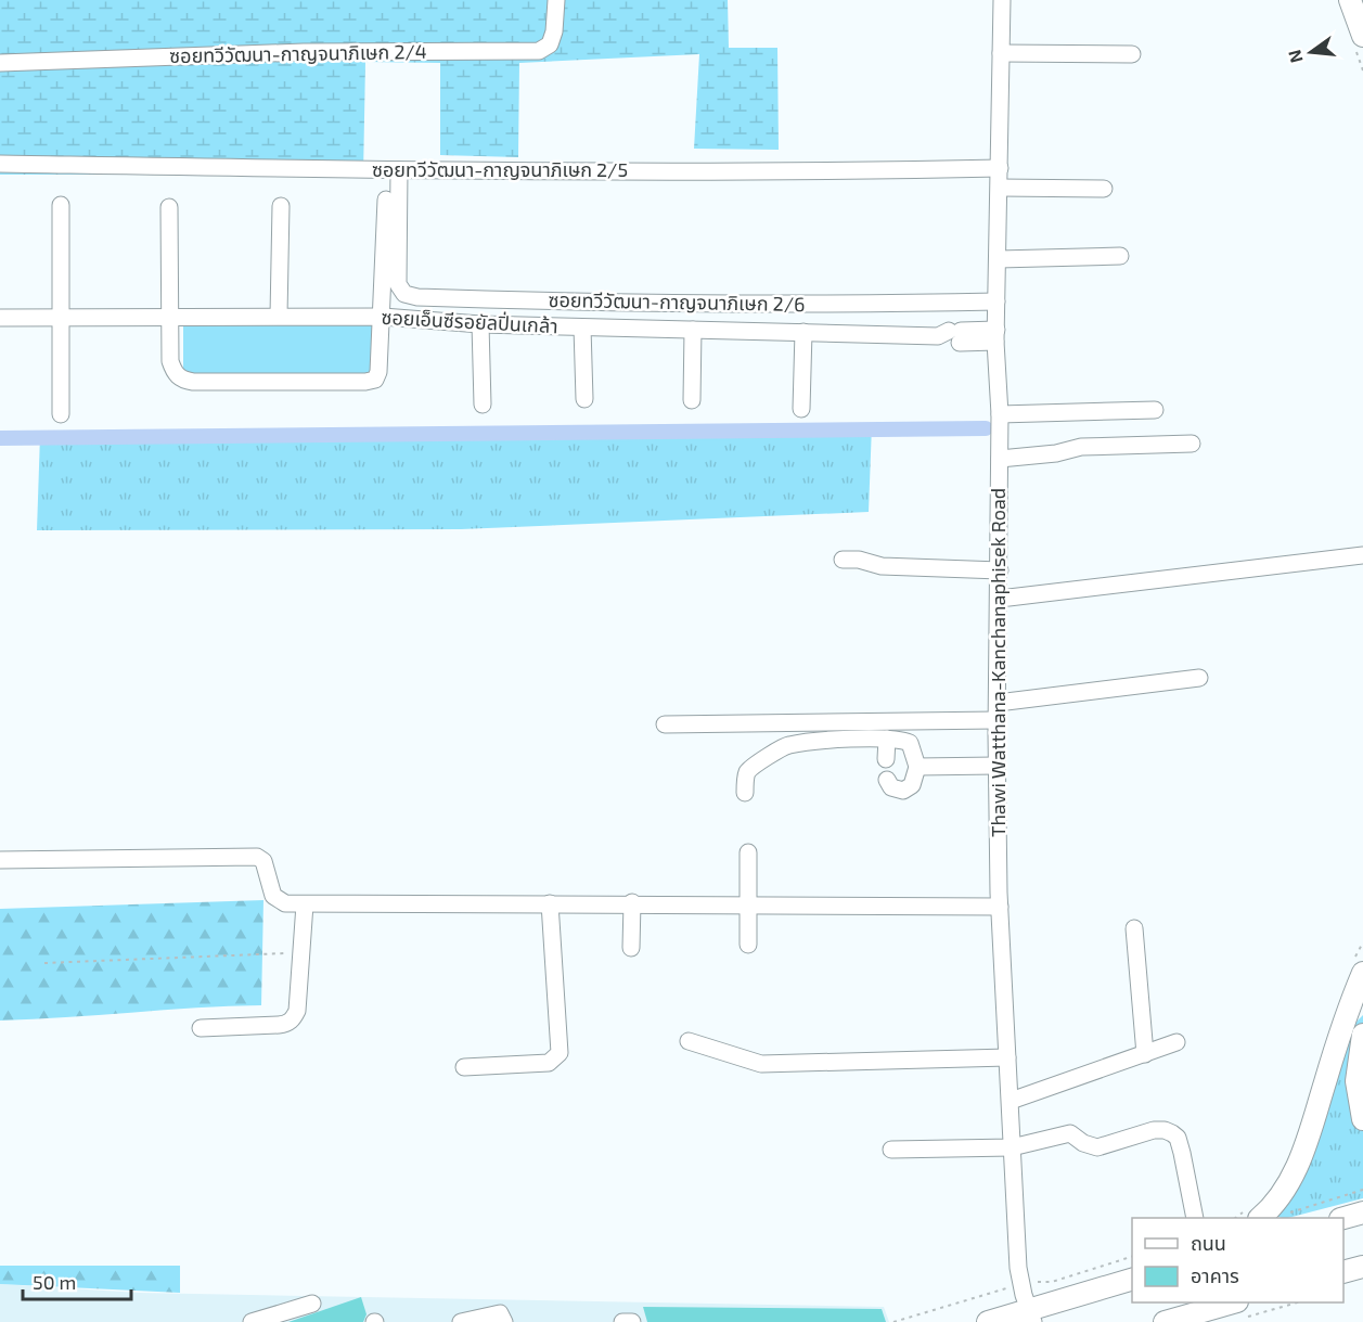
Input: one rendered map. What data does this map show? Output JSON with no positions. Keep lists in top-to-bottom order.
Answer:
{
  "streets": {
    "street": [
      "ซอยทวีวัฒนา-กาญจนาภิเษก 2/4",
      "ซอยทวีวัฒนา-กาญจนาภิเษก 2/5",
      "ซอยทวีวัฒนา-กาญจนาภิเษก 2/6",
      "ซอยเอ็นซีรอยัลปิ่นเกล้า",
      "Thawi Watthana-Kanchanaphisek Road"
    ]
  },
  "crossings": [
    ["ซอยทวีวัฒนา-กาญจนาภิเษก 2/5", "ซอยทวีวัฒนา-กาญจนาภิเษก 2/6"],
    ["ซอยทวีวัฒนา-กาญจนาภิเษก 2/5", "Thawi Watthana-Kanchanaphisek Road"],
    ["ซอยทวีวัฒนา-กาญจนาภิเษก 2/6", "Thawi Watthana-Kanchanaphisek Road"],
    ["ซอยเอ็นซีรอยัลปิ่นเกล้า", "Thawi Watthana-Kanchanaphisek Road"]
  ],
  "legend": ["ถนน", "อาคาร"],
  "scale_bar": "50 m",
  "north": "left"
}
